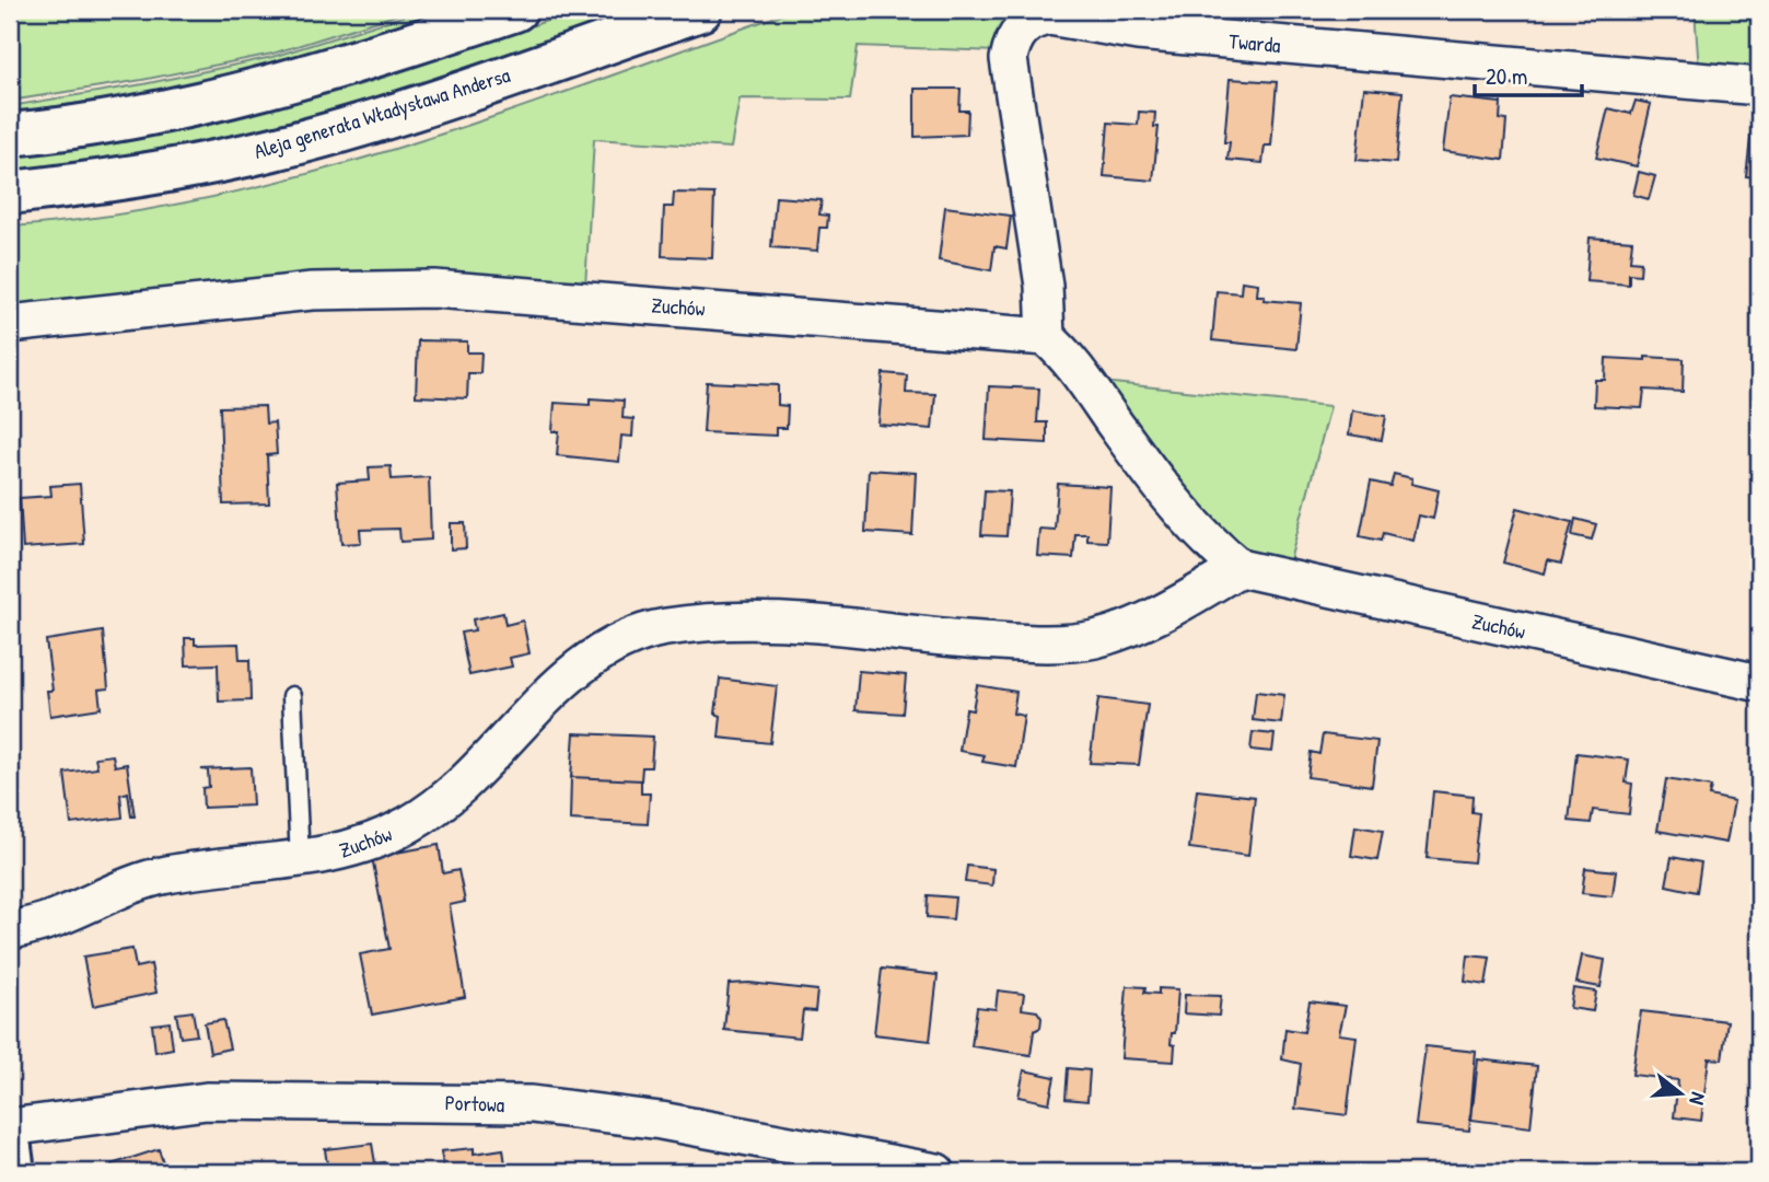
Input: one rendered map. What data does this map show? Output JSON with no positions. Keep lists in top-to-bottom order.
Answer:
{
  "streets": {
    "main road": ["Aleja generała Władysława Andersa"],
    "street": ["Twarda", "Zuchów", "Portowa"]
  },
  "crossings": [
    ["Twarda", "Zuchów"]
  ],
  "scale_bar": "20 m",
  "north": "right"
}
